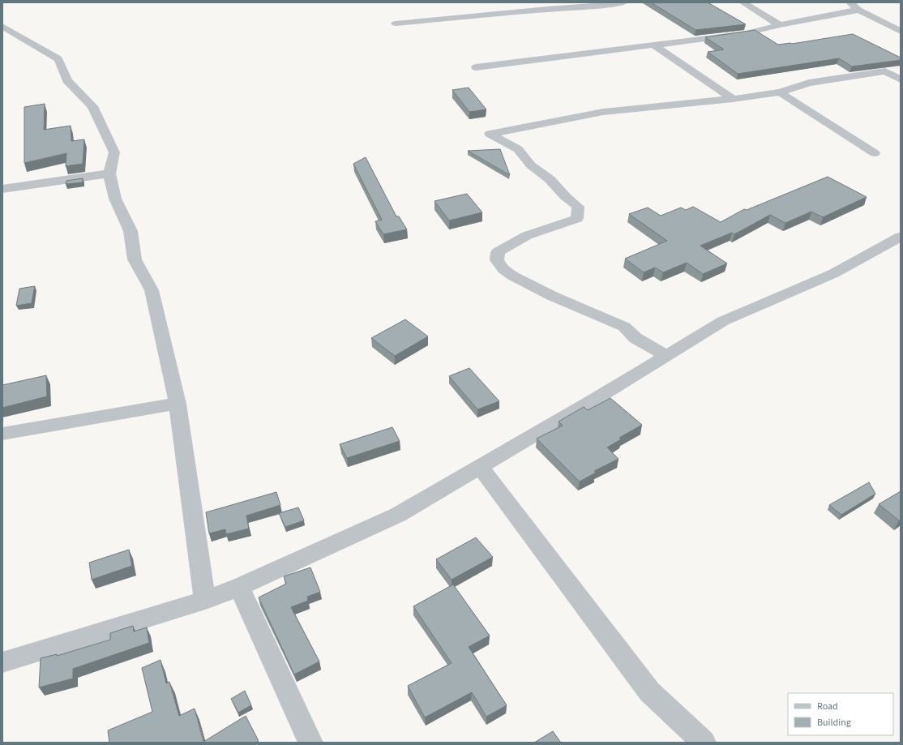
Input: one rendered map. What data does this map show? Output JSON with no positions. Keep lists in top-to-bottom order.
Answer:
{
  "legend": ["Road", "Building"]
}
